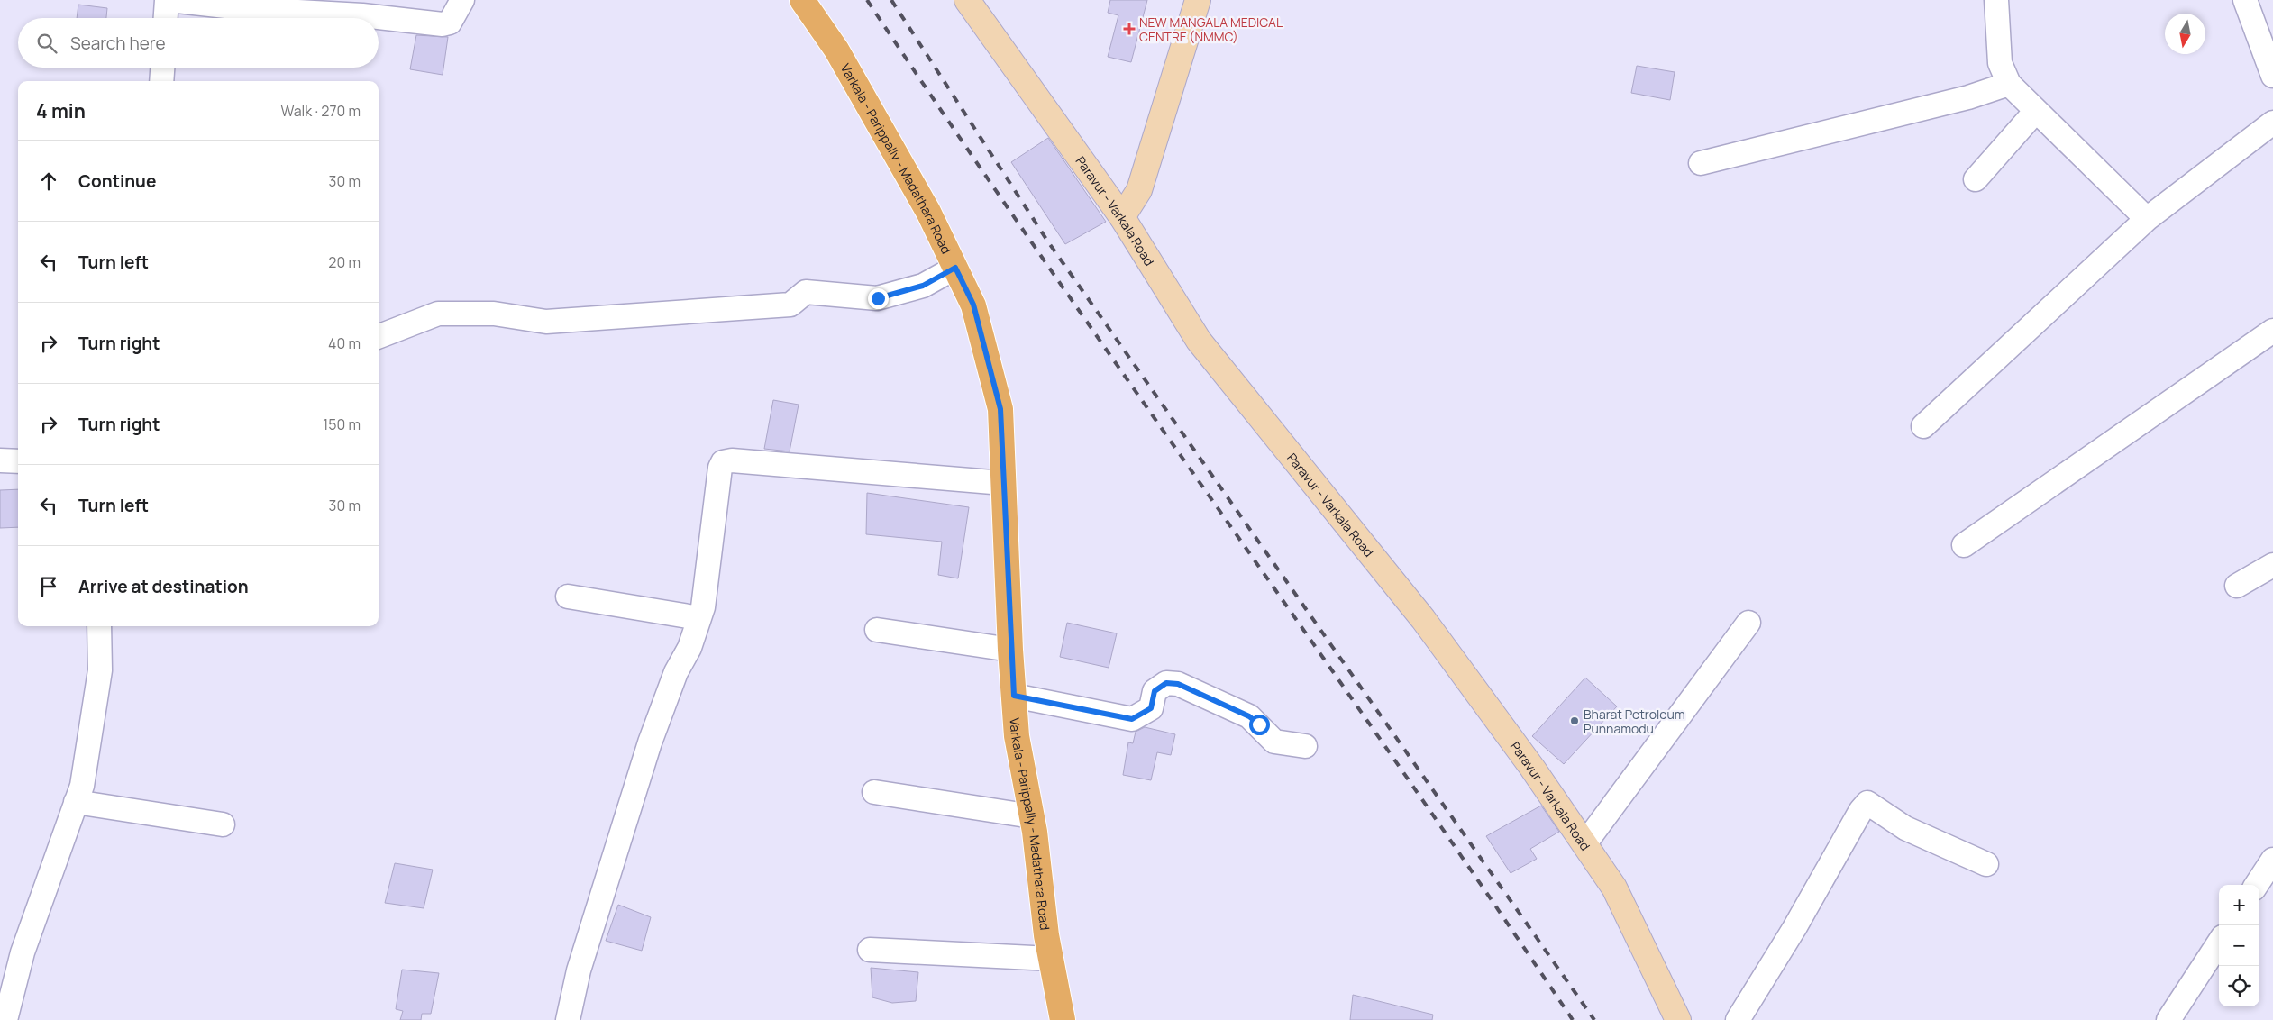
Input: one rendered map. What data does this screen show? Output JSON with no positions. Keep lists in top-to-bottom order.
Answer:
{
  "streets": {
    "main road": ["Varkala - Parippally - Madathara Road", "Paravur - Varkala Road"]
  },
  "places": {
    "health": ["NEW MANGALA MEDICAL CENTRE (NMMC)"],
    "other": ["Bharat Petroleum Punnamodu"]
  },
  "north": "bottom",
  "page": {
    "search": "Search here",
    "heading": ["4 min", "Walk · 270 m"],
    "list": [
      ["Continue", "30 m"],
      ["Turn left", "20 m"],
      ["Turn right", "40 m"],
      ["Turn right", "150 m"],
      ["Turn left", "30 m"],
      "Arrive at destination"
    ],
    "map_buttons": ["+", "−"]
  }
}
